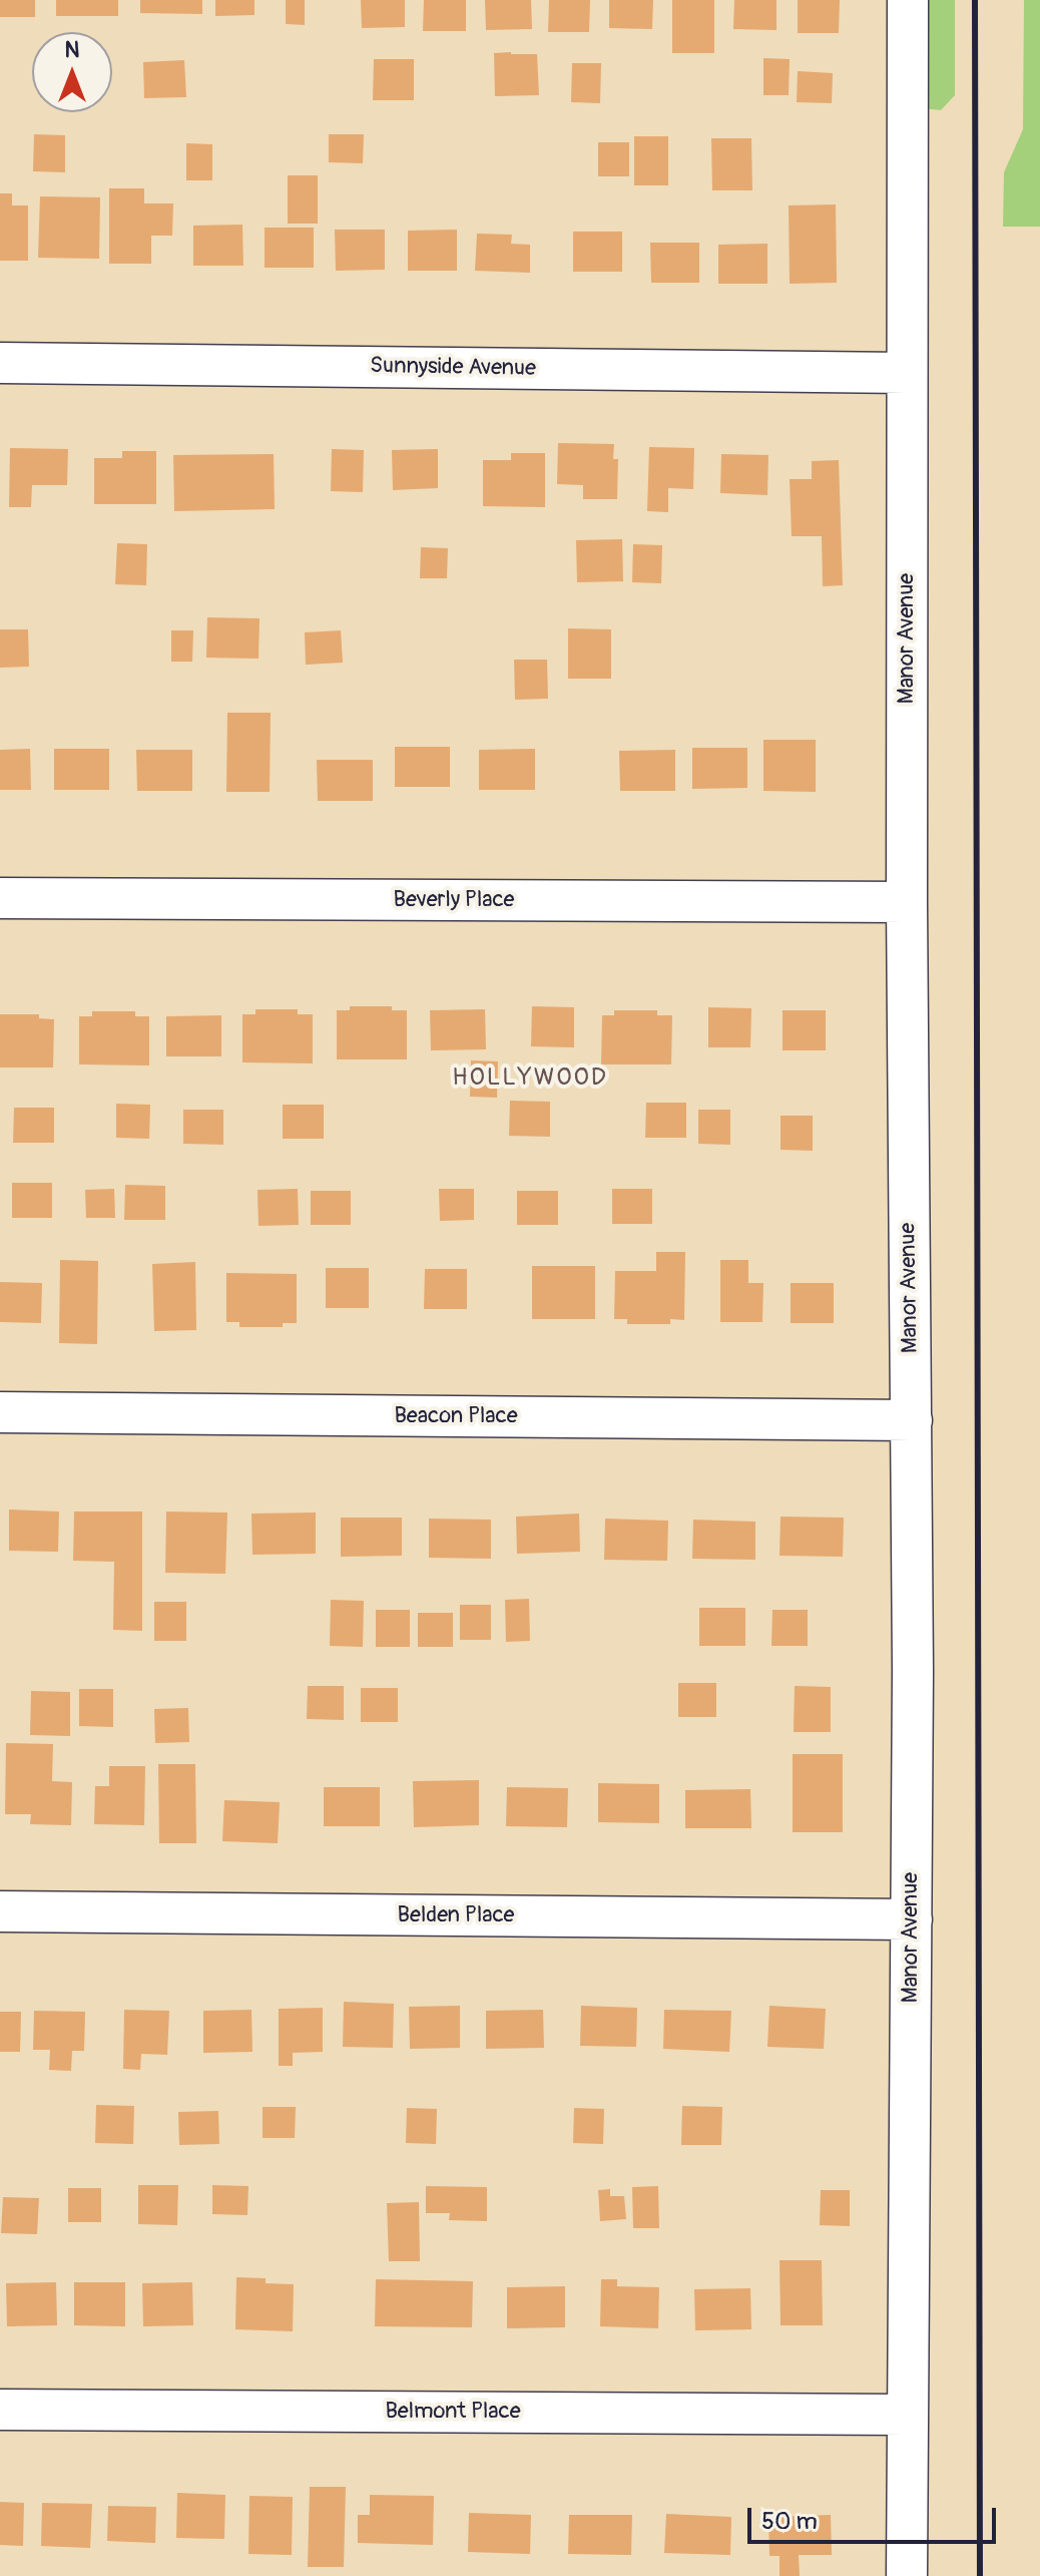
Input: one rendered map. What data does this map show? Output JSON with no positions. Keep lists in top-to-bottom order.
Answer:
{
  "streets": {
    "street": [
      "Sunnyside Avenue",
      "Manor Avenue",
      "Beverly Place",
      "Beacon Place",
      "Belden Place",
      "Belmont Place"
    ]
  },
  "crossings": [
    ["Sunnyside Avenue", "Manor Avenue"],
    ["Manor Avenue", "Beverly Place"],
    ["Manor Avenue", "Beacon Place"],
    ["Manor Avenue", "Belden Place"],
    ["Manor Avenue", "Belmont Place"]
  ],
  "districts": ["HOLLYWOOD"],
  "scale_bar": "50 m",
  "north": "top"
}
